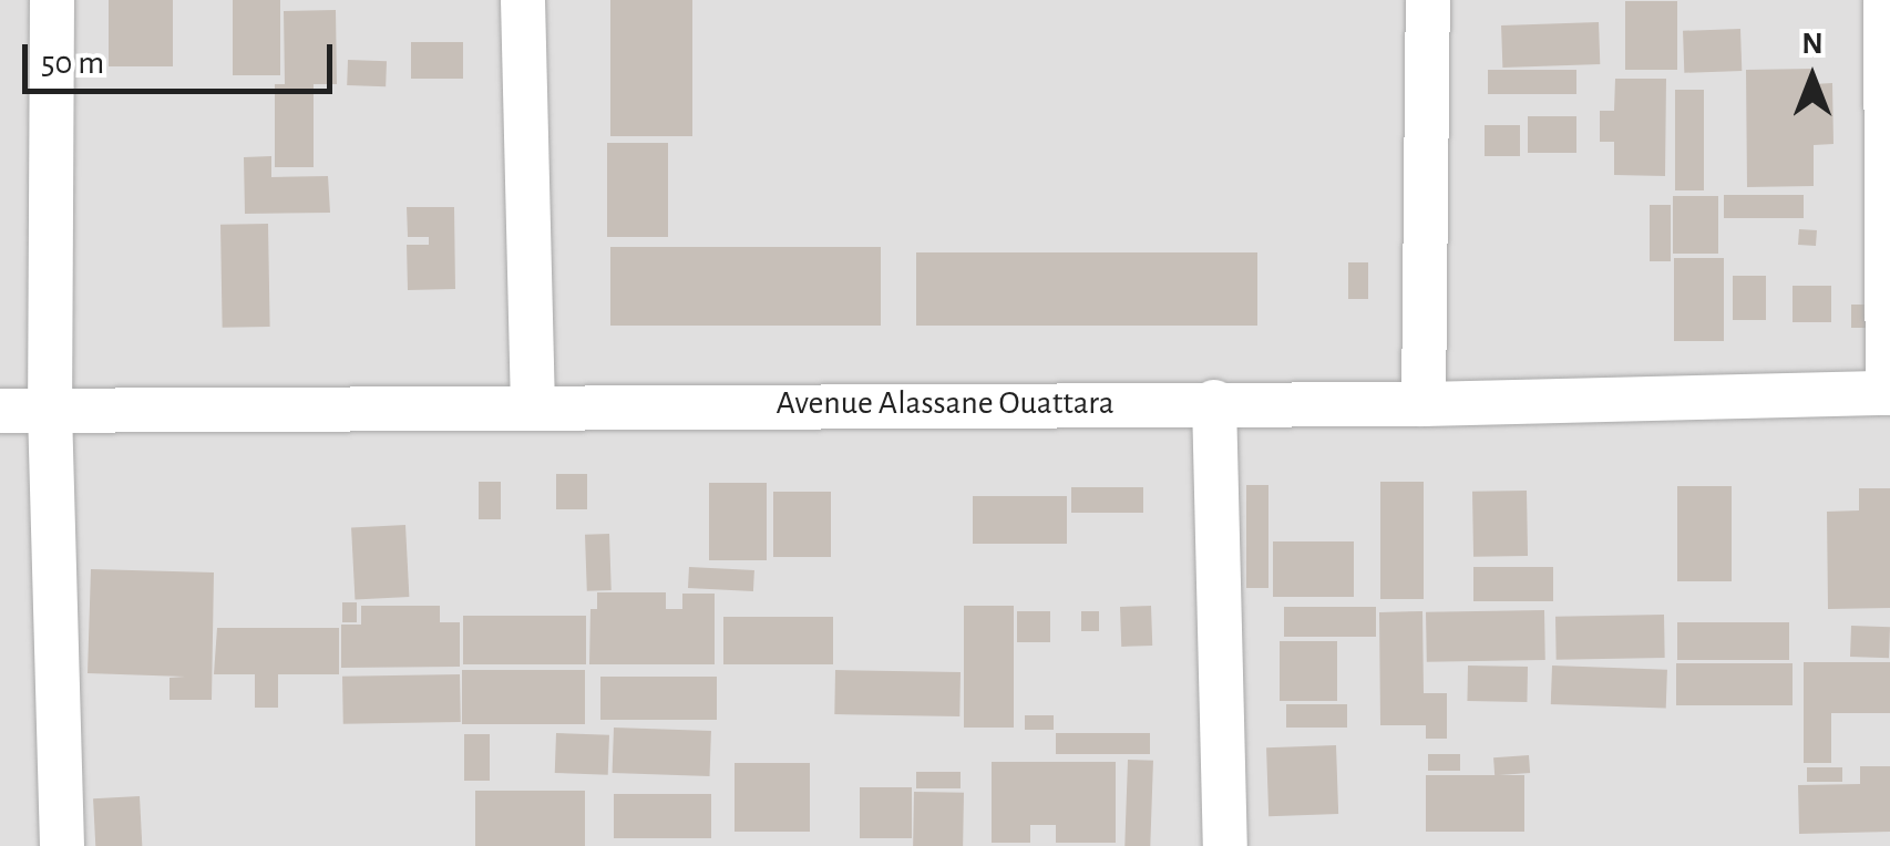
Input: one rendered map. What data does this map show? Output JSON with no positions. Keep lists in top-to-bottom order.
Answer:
{
  "streets": {
    "street": ["Avenue Alassane Ouattara"]
  },
  "scale_bar": "50 m",
  "north": "top"
}
